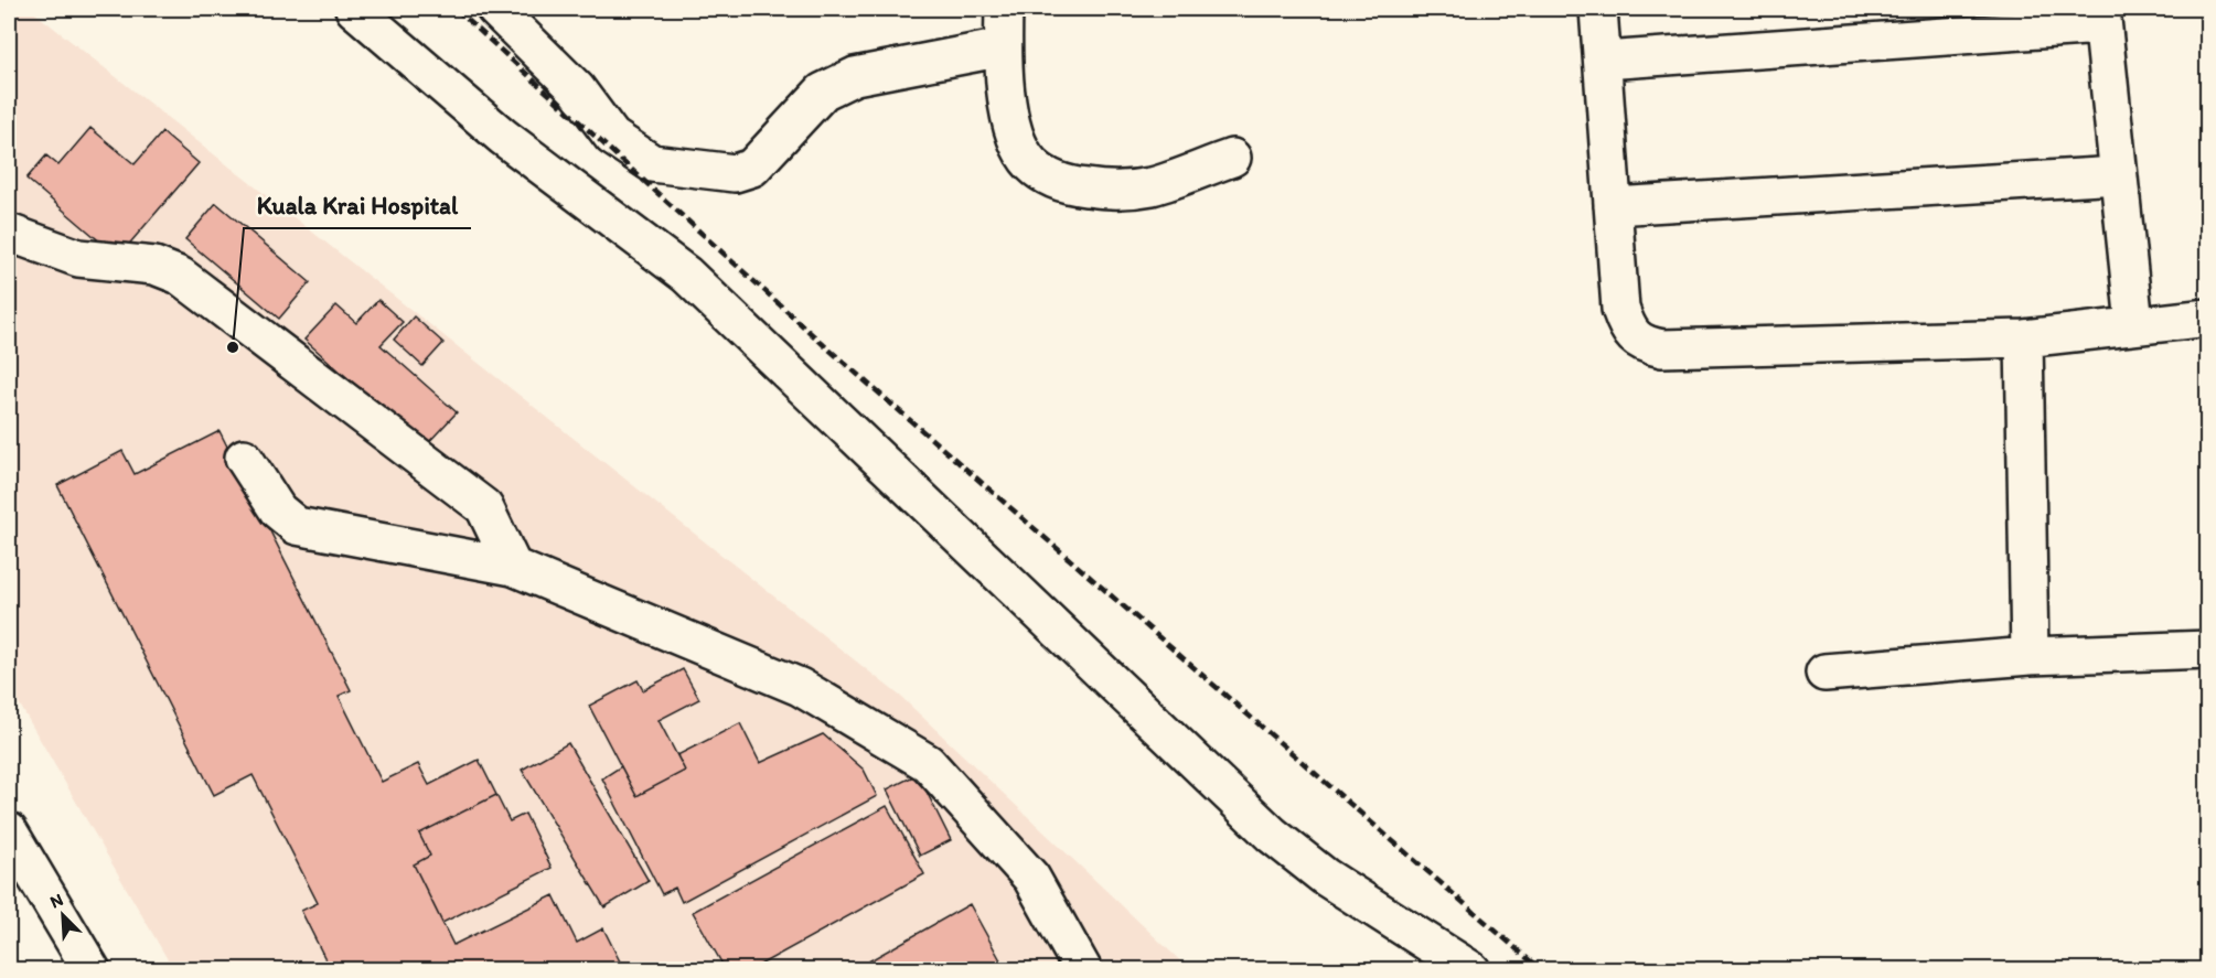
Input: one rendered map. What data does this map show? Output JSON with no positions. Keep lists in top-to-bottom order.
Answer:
{
  "places": ["Kuala Krai Hospital"],
  "north": "top left"
}
